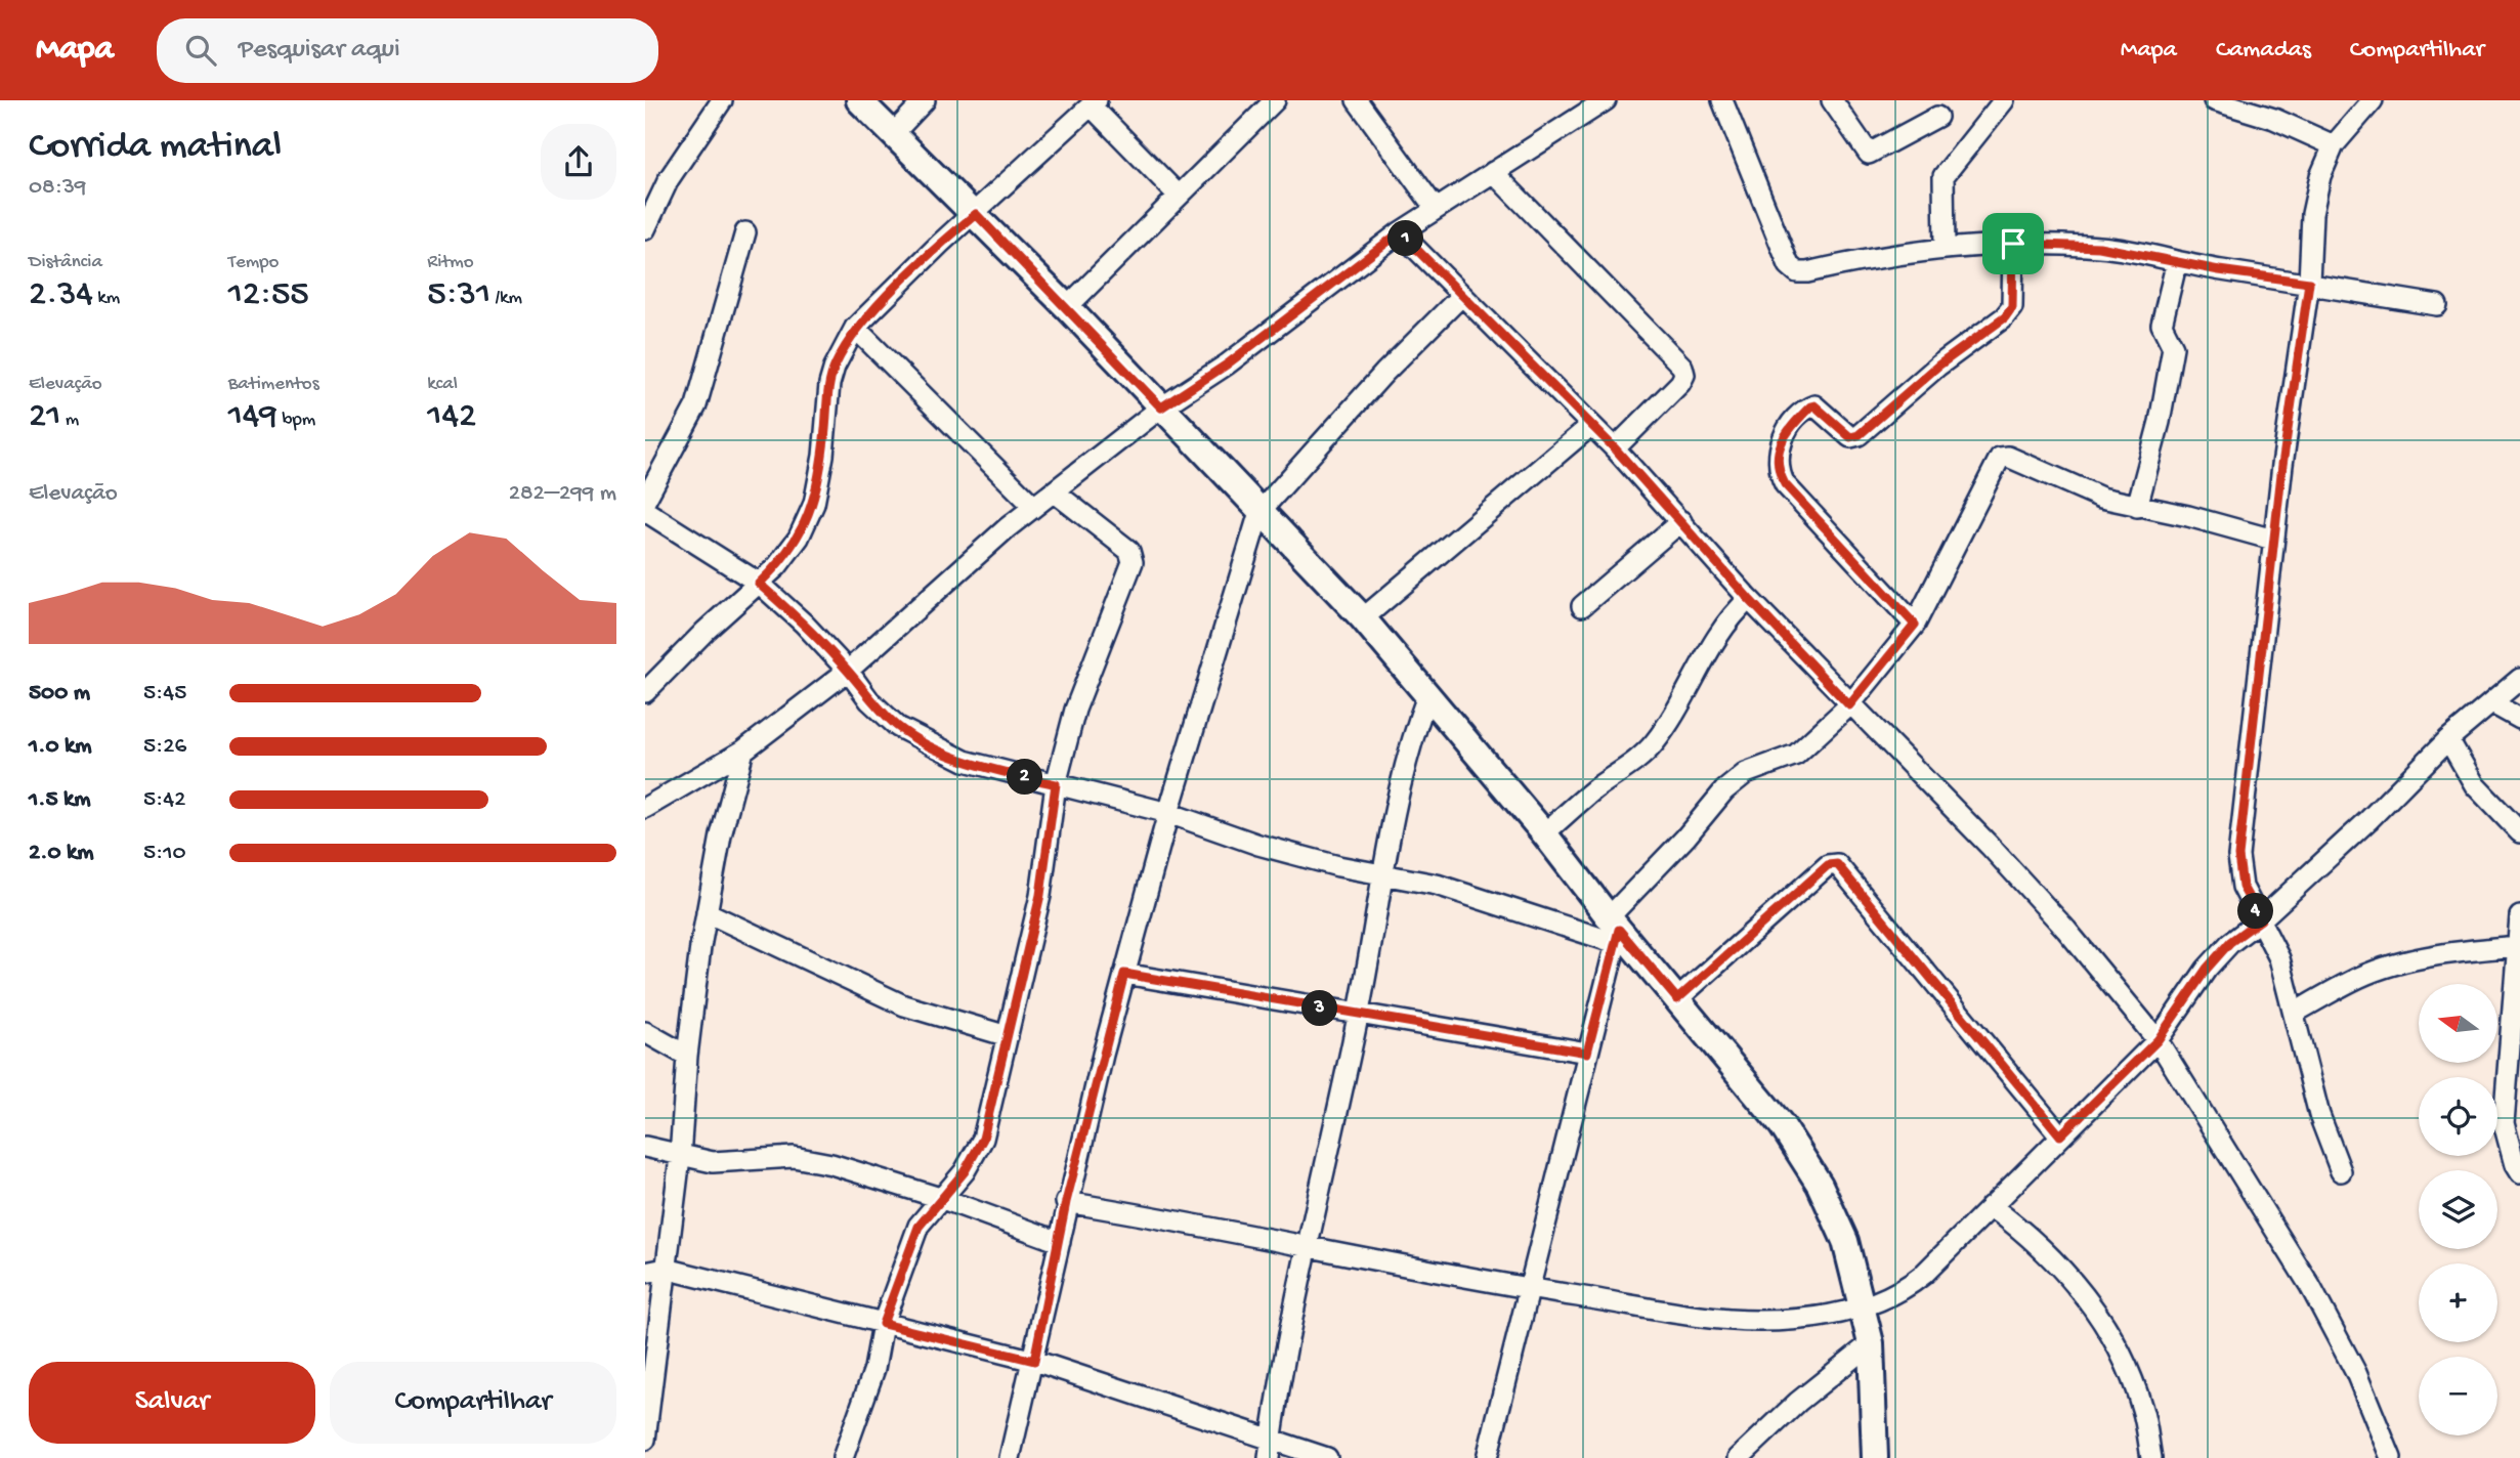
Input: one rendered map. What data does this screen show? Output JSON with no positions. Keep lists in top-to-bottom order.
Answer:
{
  "north": "left",
  "page": {
    "header": "Mapa",
    "search": "Pesquisar aqui",
    "nav": ["Mapa", "Camadas", "Compartilhar"],
    "heading": ["Corrida matinal", "08:39"],
    "pins": [
      "1",
      "2",
      "4",
      "3"
    ],
    "stats": [
      ["Distância", "2.34 km"],
      ["Tempo", "12:55"],
      ["Ritmo", "5:31 /km"],
      ["Elevação", "21 m"],
      ["Batimentos", "149 bpm"],
      ["kcal", "142"]
    ],
    "chart": ["Elevação", "282–299 m"],
    "list": [
      {
        "name": "500 m",
        "note": "5:45"
      },
      {
        "name": "1.0 km",
        "note": "5:26"
      },
      {
        "name": "1.5 km",
        "note": "5:42"
      },
      {
        "name": "2.0 km",
        "note": "5:10"
      }
    ],
    "map_buttons": ["+", "−"],
    "buttons": ["Salvar", "Compartilhar"]
  }
}
